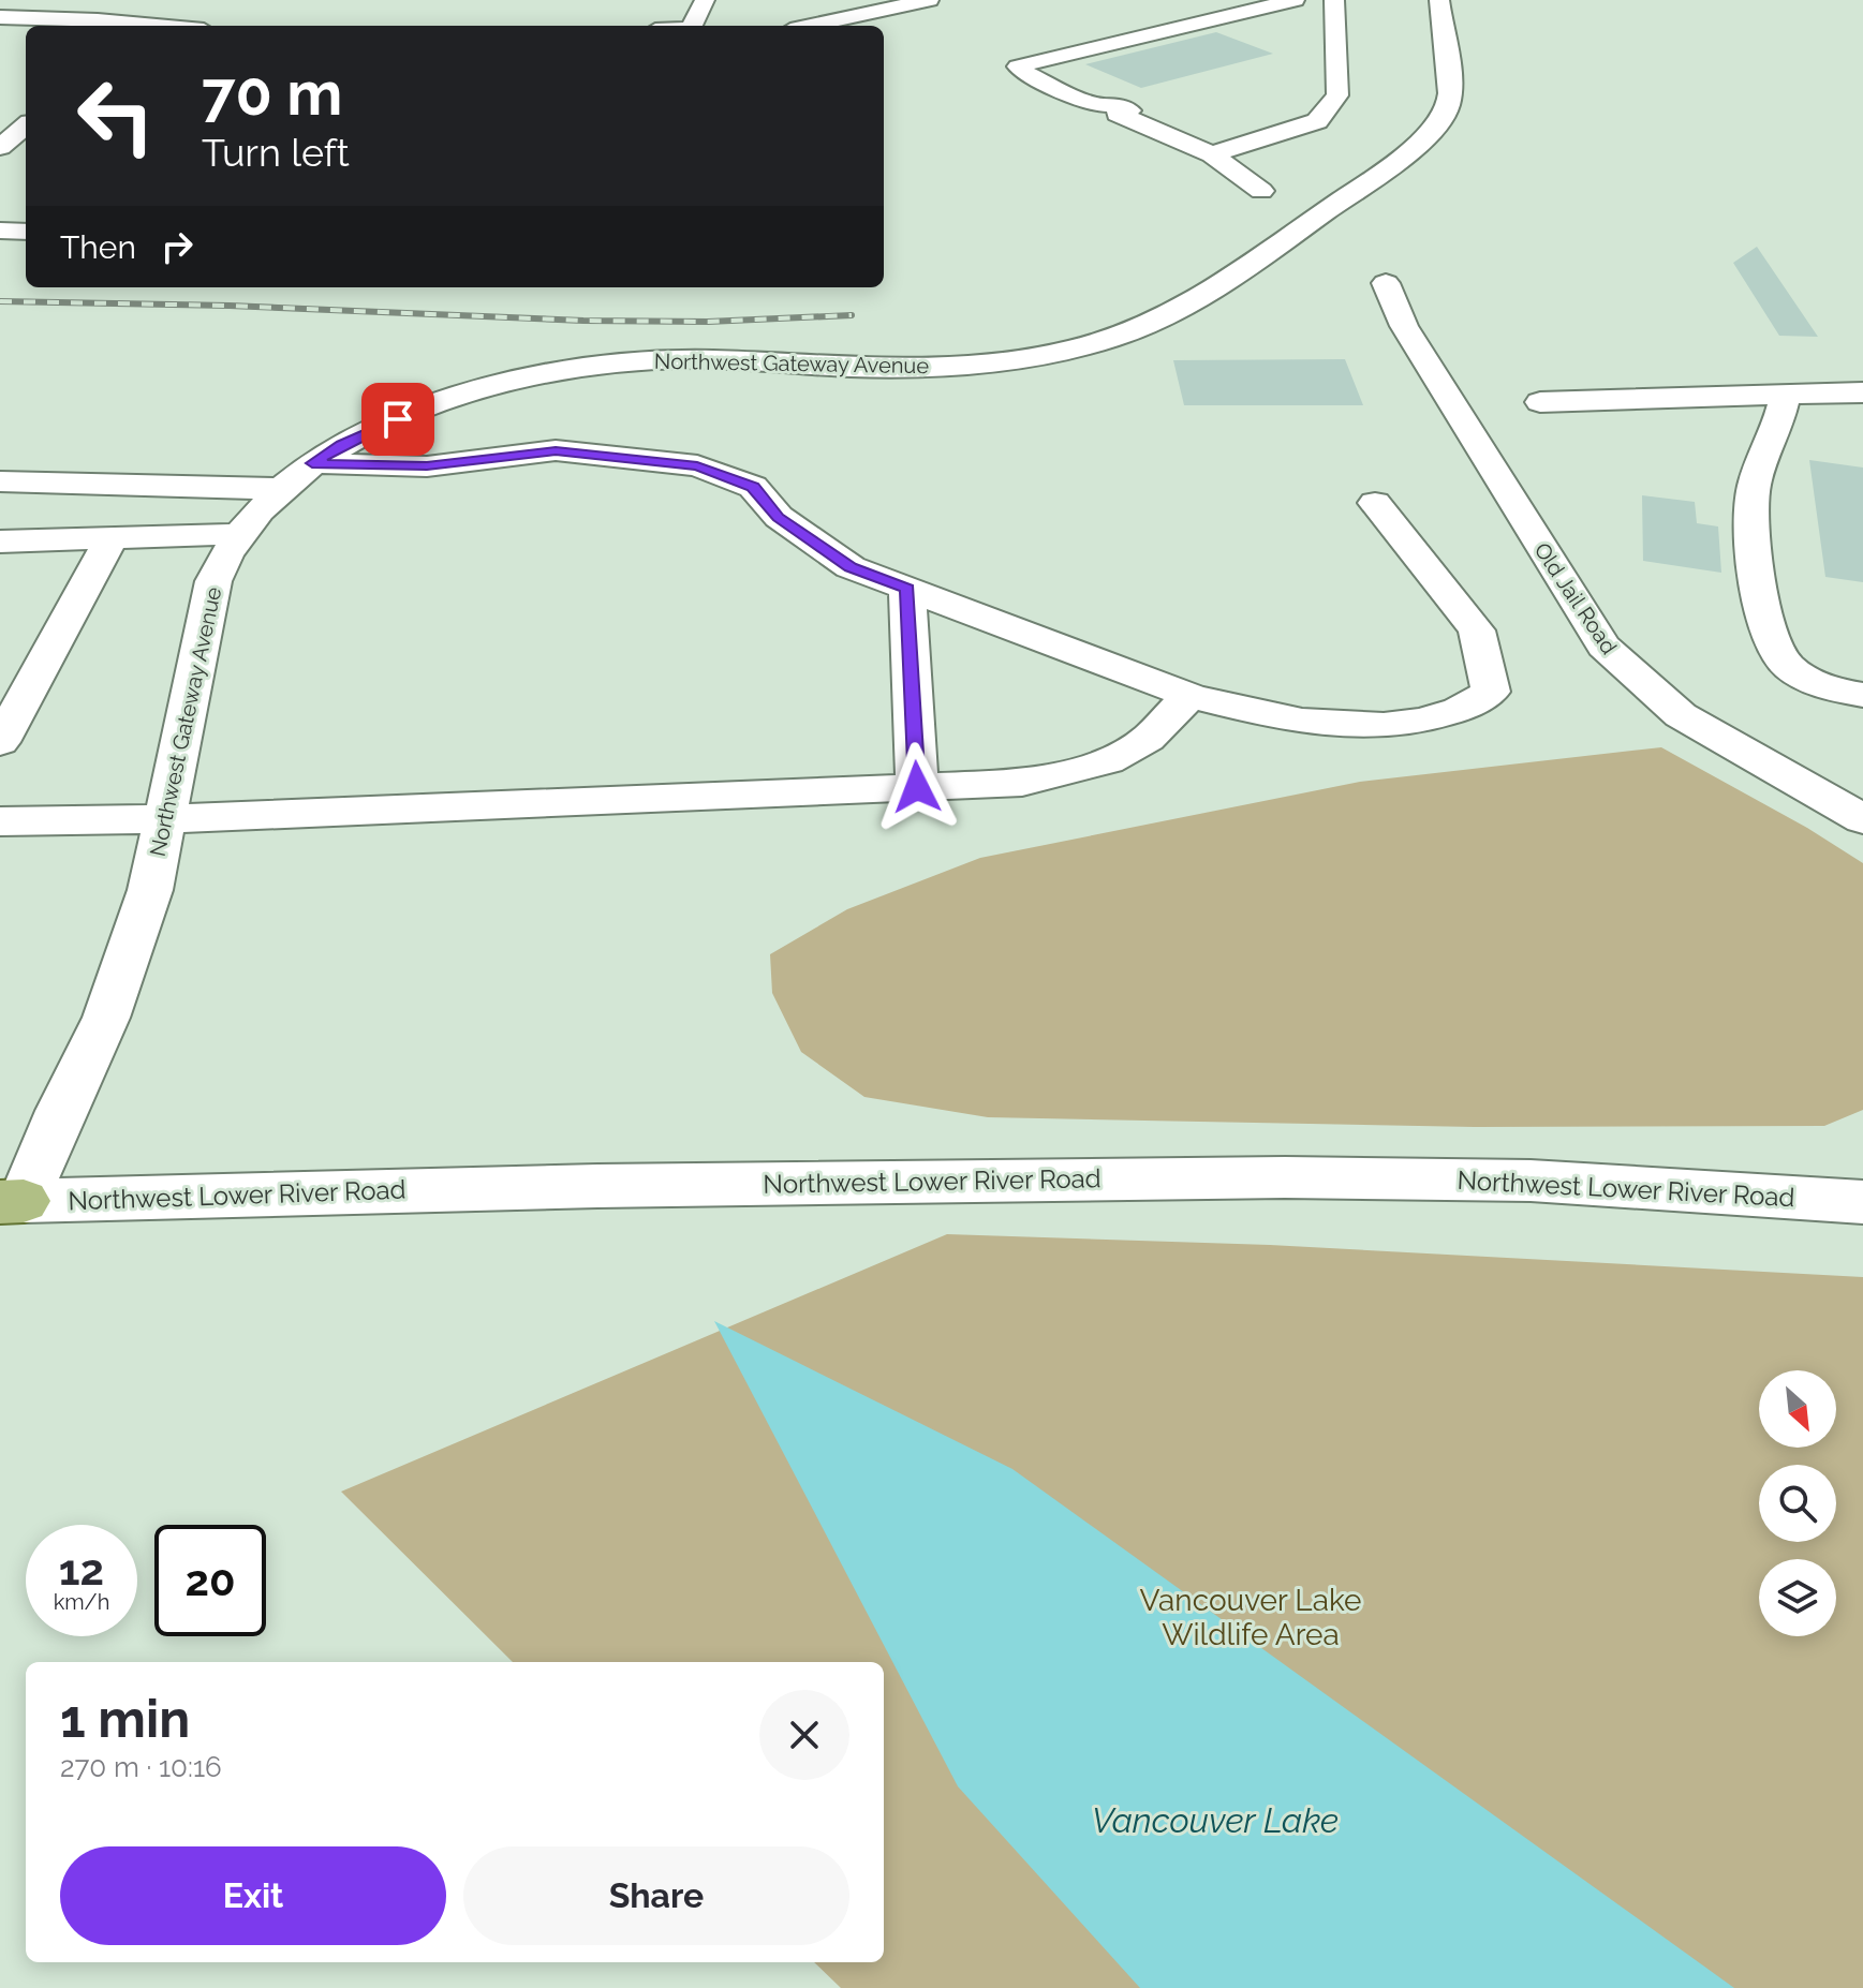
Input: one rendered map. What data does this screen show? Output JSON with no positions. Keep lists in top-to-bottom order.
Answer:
{
  "streets": {
    "street": ["Northwest Gateway Avenue", "Old Jail Road", "Northwest Lower River Road"]
  },
  "crossings": [
    ["Northwest Gateway Avenue", "Northwest Lower River Road"]
  ],
  "water": ["Vancouver Lake"],
  "parks": ["Vancouver Lake Wildlife Area"],
  "north": "bottom right",
  "page": {
    "turn": ["70 m", "Turn left"],
    "then": "Then",
    "speed": "12 km/h",
    "limit": "20",
    "heading": ["1 min", "270 m · 10:16"],
    "buttons": ["Exit", "Share"]
  }
}
